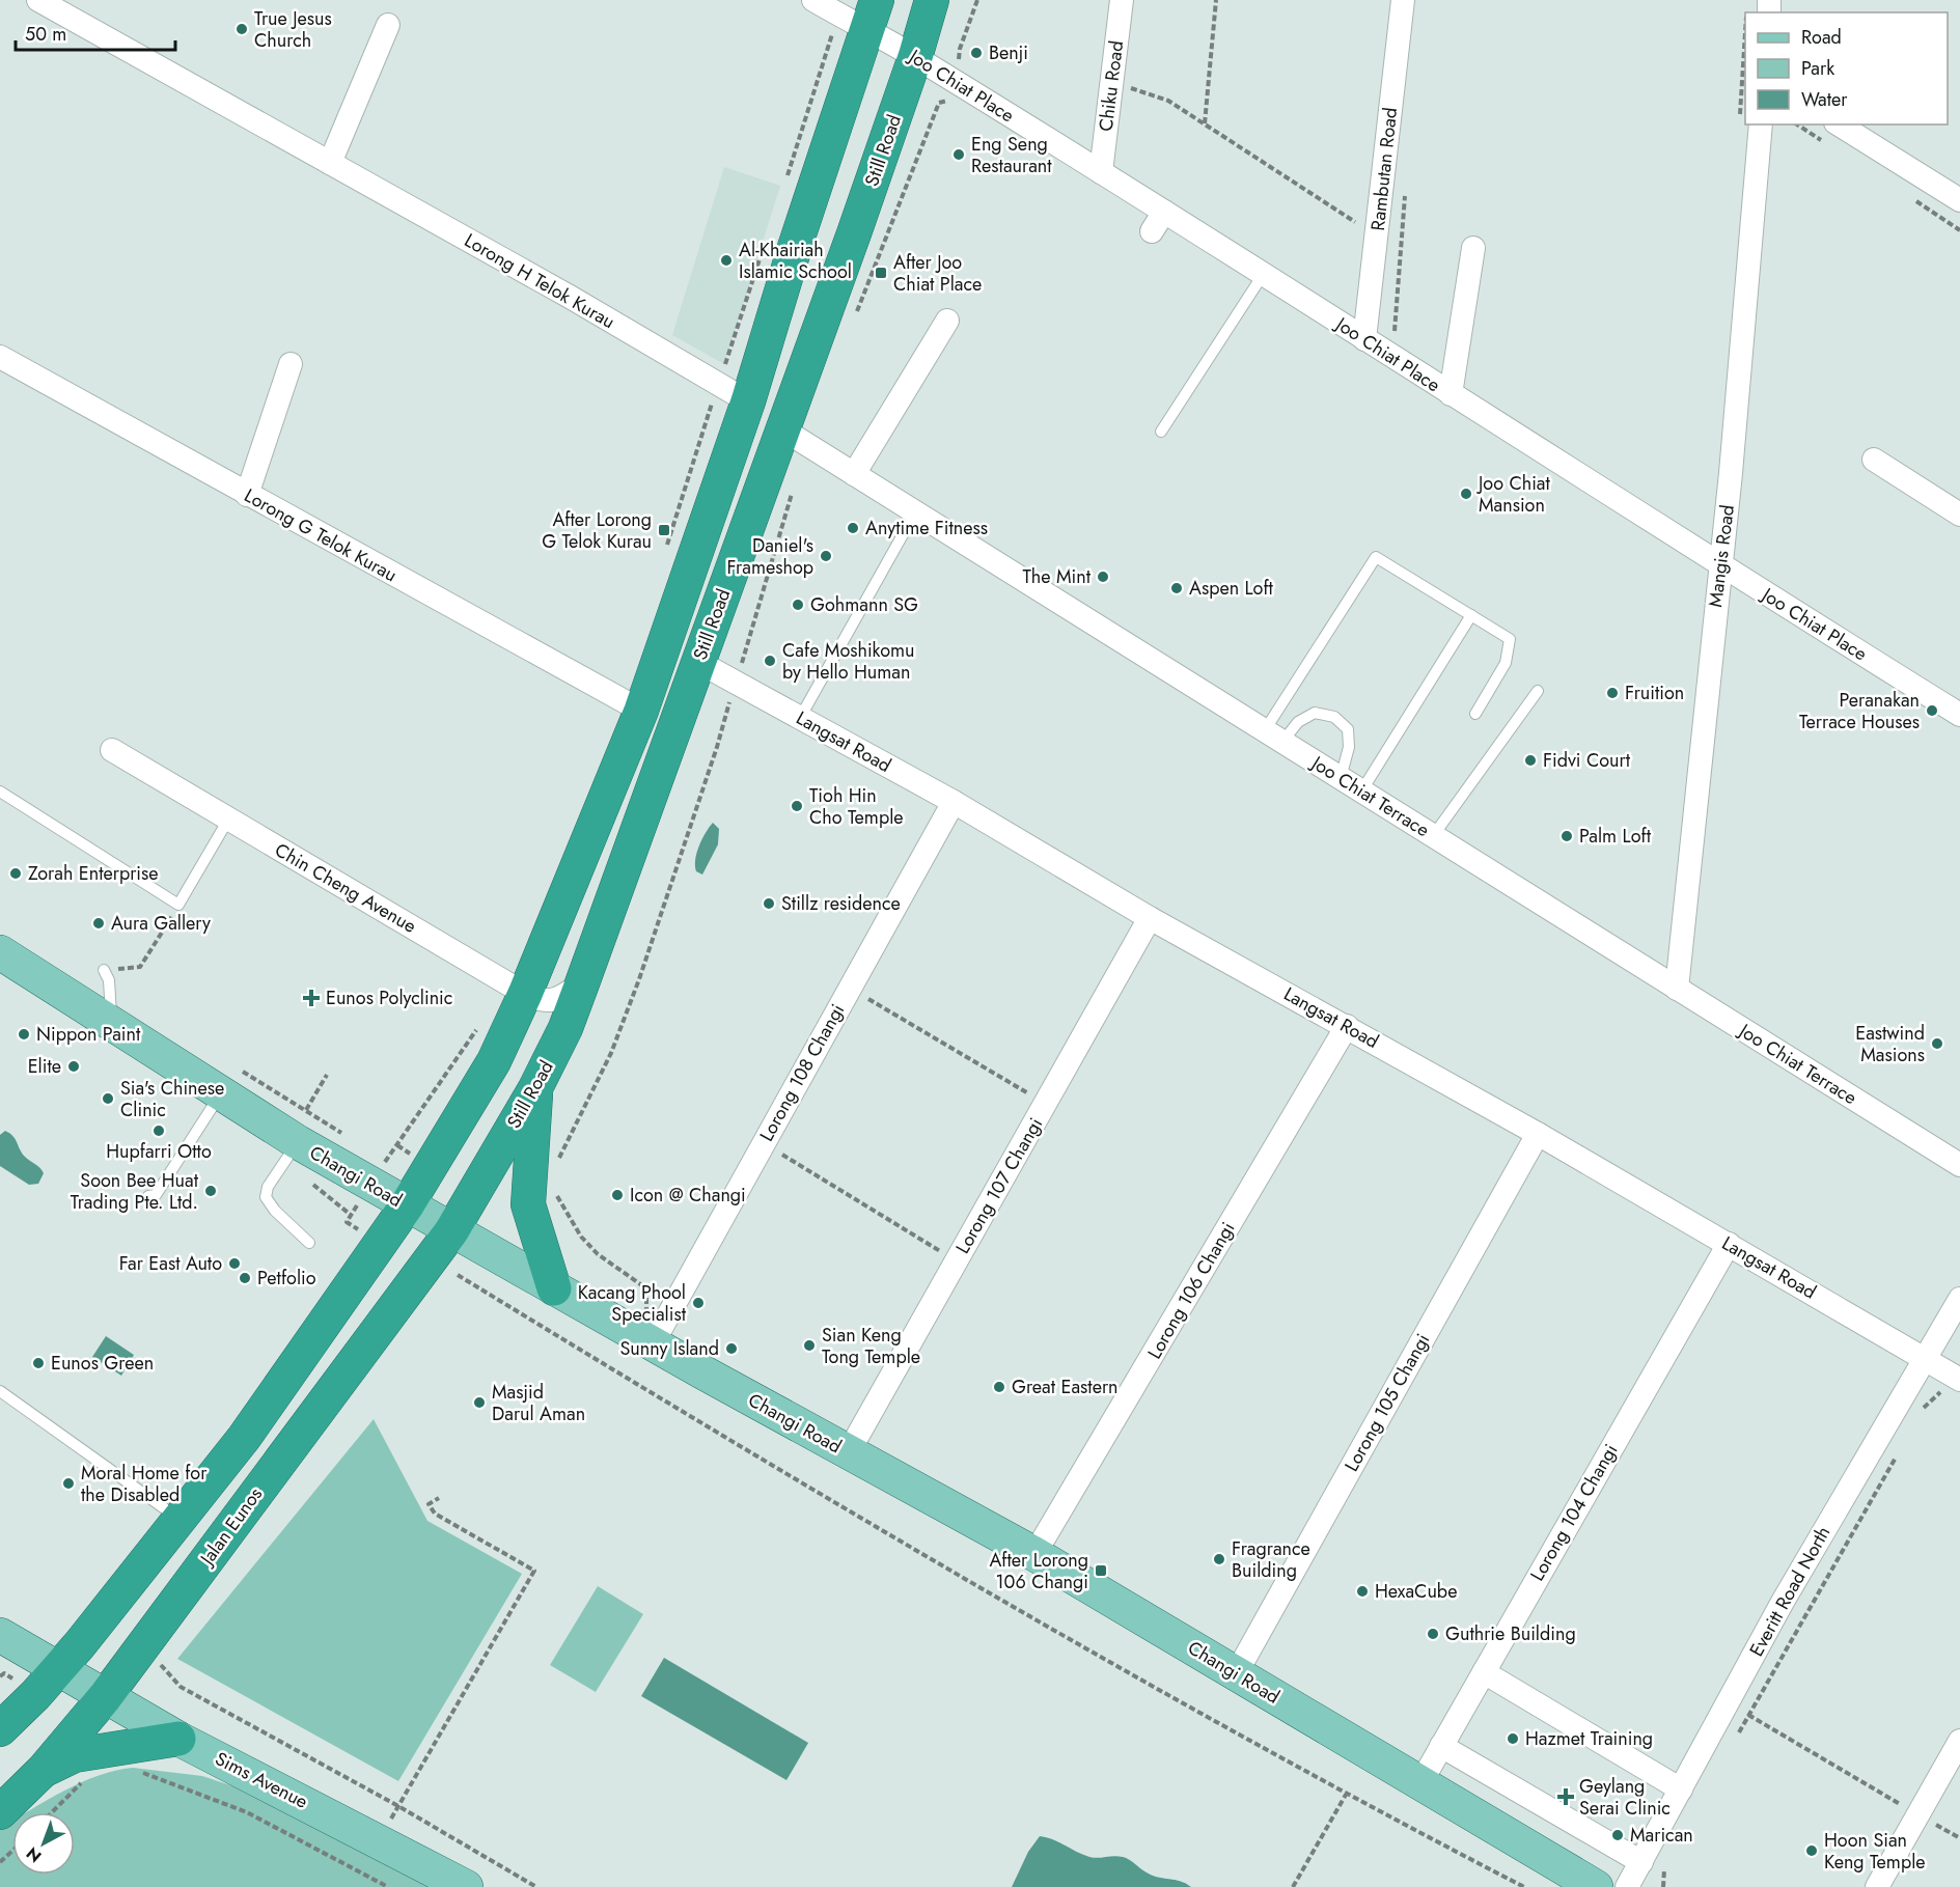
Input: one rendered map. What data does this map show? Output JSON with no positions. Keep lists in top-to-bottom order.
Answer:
{
  "streets": {
    "highway": ["Still Road", "Jalan Eunos"],
    "main road": ["Changi Road", "Sims Avenue"],
    "street": [
      "Joo Chiat Place",
      "Chiku Road",
      "Rambutan Road",
      "Lorong H Telok Kurau",
      "Lorong G Telok Kurau",
      "Mangis Road",
      "Langsat Road",
      "Joo Chiat Terrace",
      "Chin Cheng Avenue",
      "Lorong 108 Changi",
      "Lorong 107 Changi",
      "Lorong 106 Changi",
      "Lorong 105 Changi",
      "Lorong 104 Changi",
      "Everitt Road North"
    ]
  },
  "crossings": [
    ["Joo Chiat Place", "Chiku Road"],
    ["Joo Chiat Place", "Still Road"],
    ["Joo Chiat Place", "Rambutan Road"],
    ["Joo Chiat Place", "Mangis Road"],
    ["Still Road", "Lorong H Telok Kurau"],
    ["Still Road", "Lorong G Telok Kurau"],
    ["Still Road", "Langsat Road"],
    ["Still Road", "Joo Chiat Terrace"],
    ["Still Road", "Chin Cheng Avenue"],
    ["Still Road", "Changi Road"],
    ["Still Road", "Jalan Eunos"],
    ["Mangis Road", "Joo Chiat Terrace"],
    ["Langsat Road", "Lorong 108 Changi"],
    ["Langsat Road", "Lorong 107 Changi"],
    ["Langsat Road", "Lorong 106 Changi"],
    ["Langsat Road", "Lorong 105 Changi"],
    ["Langsat Road", "Lorong 104 Changi"],
    ["Langsat Road", "Everitt Road North"],
    ["Lorong 108 Changi", "Changi Road"],
    ["Changi Road", "Lorong 107 Changi"],
    ["Changi Road", "Lorong 106 Changi"],
    ["Changi Road", "Lorong 105 Changi"],
    ["Changi Road", "Lorong 104 Changi"],
    ["Changi Road", "Jalan Eunos"],
    ["Jalan Eunos", "Sims Avenue"]
  ],
  "places": {
    "other": [
      "True Jesus Church",
      "Benji",
      "Eng Seng Restaurant",
      "Al-Khairiah Islamic School",
      "Joo Chiat Mansion",
      "Anytime Fitness",
      "Daniel's Frameshop",
      "The Mint",
      "Aspen Loft",
      "Gohmann SG",
      "Cafe Moshikomu by Hello Human",
      "Fruition",
      "Peranakan Terrace Houses",
      "Fidvi Court",
      "Tioh Hin Cho Temple",
      "Palm Loft",
      "Zorah Enterprise",
      "Stillz residence",
      "Aura Gallery",
      "Nippon Paint",
      "Eastwind Masions",
      "Elite",
      "Sia's Chinese Clinic",
      "Hupfarri Otto",
      "Soon Bee Huat Trading Pte. Ltd.",
      "Icon @ Changi",
      "Far East Auto",
      "Petfolio",
      "Kacang Phool Specialist",
      "Sian Keng Tong Temple",
      "Sunny Island",
      "Eunos Green",
      "Great Eastern",
      "Masjid Darul Aman",
      "Moral Home for the Disabled",
      "Fragrance Building",
      "HexaCube",
      "Guthrie Building",
      "Hazmet Training",
      "Marican",
      "Hoon Sian Keng Temple"
    ],
    "transit": ["After Joo Chiat Place", "After Lorong G Telok Kurau", "After Lorong 106 Changi"],
    "health": ["Eunos Polyclinic", "Geylang Serai Clinic"]
  },
  "legend": ["Road", "Park", "Water"],
  "scale_bar": "50 m",
  "north": "bottom left"
}
